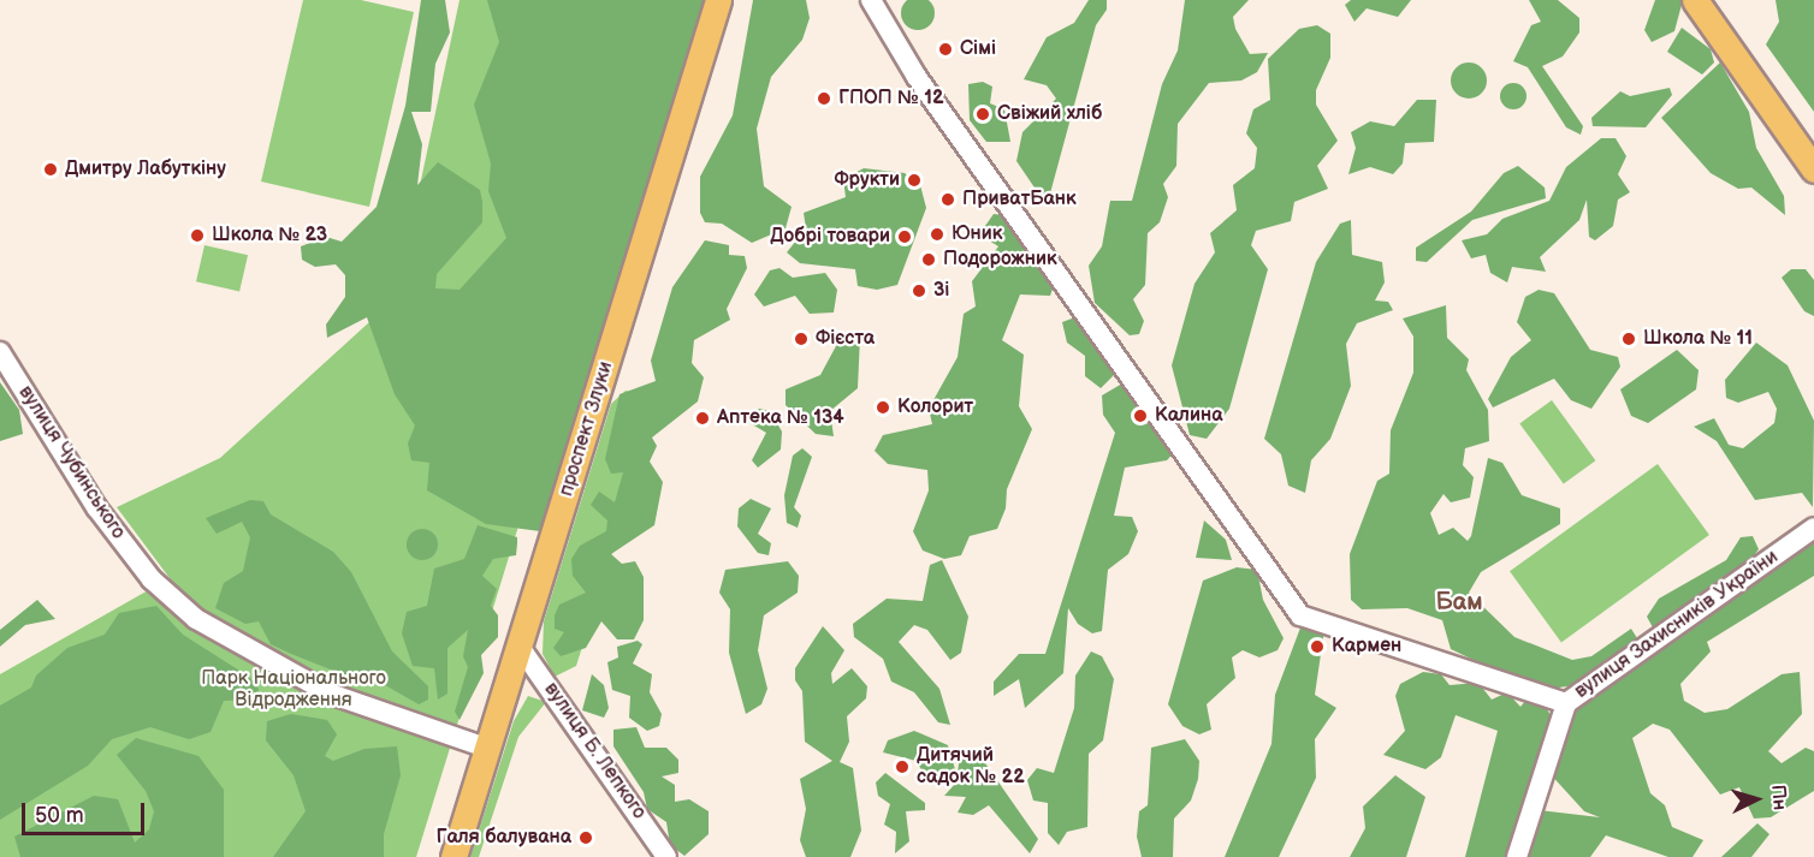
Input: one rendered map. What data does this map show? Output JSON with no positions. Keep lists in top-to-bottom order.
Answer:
{
  "streets": {
    "main road": ["проспект Злуки"],
    "street": ["вулиця Чубинського", "вулиця Захисників України", "вулиця Б. Лепкого"]
  },
  "crossings": [
    ["проспект Злуки", "вулиця Чубинського"],
    ["проспект Злуки", "вулиця Б. Лепкого"]
  ],
  "districts": ["Бам"],
  "parks": ["Парк Національного Відродження"],
  "places": [
    "Сімі",
    "ГПОП № 12",
    "Свіжий хліб",
    "Дмитру Лабуткіну",
    "Фрукти",
    "ПриватБанк",
    "Юник",
    "Школа № 23",
    "Добрі товари",
    "Подорожник",
    "3і",
    "Фієста",
    "Школа № 11",
    "Колорит",
    "Калина",
    "Аптека № 134",
    "Кармен",
    "Дитячий садок № 22",
    "Галя балувана"
  ],
  "scale_bar": "50 m",
  "north": "right"
}
